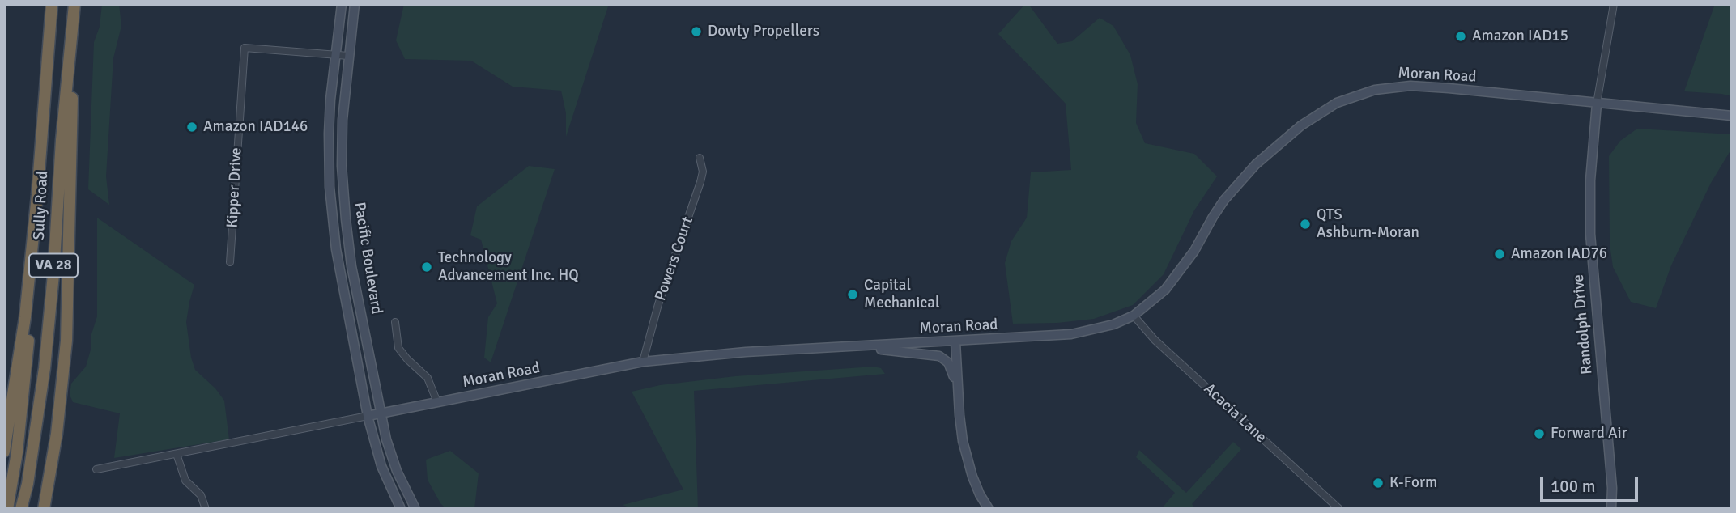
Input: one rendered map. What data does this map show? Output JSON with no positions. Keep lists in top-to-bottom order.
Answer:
{
  "streets": {
    "highway": ["Sully Road", "VA 28"],
    "street": [
      "Moran Road",
      "Kipper Drive",
      "Pacific Boulevard",
      "Powers Court",
      "Randolph Drive",
      "Acacia Lane"
    ]
  },
  "crossings": [
    ["Moran Road", "Pacific Boulevard"],
    ["Moran Road", "Powers Court"],
    ["Moran Road", "Randolph Drive"],
    ["Moran Road", "Acacia Lane"],
    ["Kipper Drive", "Pacific Boulevard"]
  ],
  "places": [
    "Dowty Propellers",
    "Amazon IAD15",
    "Amazon IAD146",
    "QTS Ashburn-Moran",
    "Amazon IAD76",
    "Technology Advancement Inc. HQ",
    "Capital Mechanical",
    "Forward Air",
    "K-Form"
  ],
  "scale_bar": "100 m"
}
